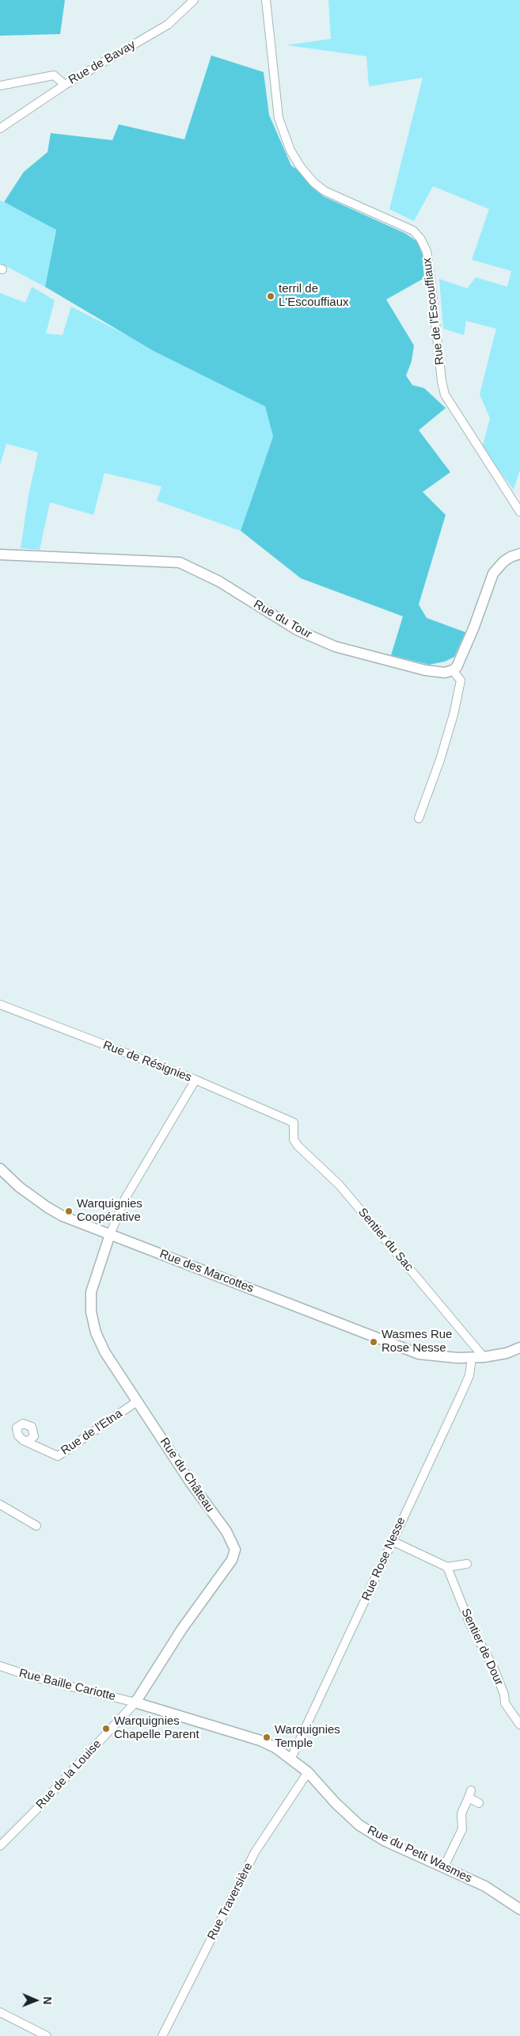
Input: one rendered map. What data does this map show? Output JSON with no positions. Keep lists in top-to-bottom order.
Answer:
{
  "streets": {
    "street": [
      "Rue de Bavay",
      "Rue de l'Escouffiaux",
      "Rue du Tour",
      "Rue de Résignies",
      "Sentier du Sac",
      "Rue des Marcottes",
      "Rue de l'Etna",
      "Rue du Château",
      "Rue Rose Nesse",
      "Sentier de Dour",
      "Rue Baille Cariotte",
      "Rue de la Louise",
      "Rue du Petit Wasmes",
      "Rue Traversière"
    ]
  },
  "crossings": [
    ["Rue de Résignies", "Sentier du Sac"],
    ["Sentier du Sac", "Rue des Marcottes"],
    ["Rue des Marcottes", "Rue du Château"],
    ["Rue des Marcottes", "Rue Rose Nesse"],
    ["Rue de l'Etna", "Rue du Château"],
    ["Rue du Château", "Rue Baille Cariotte"],
    ["Rue du Château", "Rue de la Louise"],
    ["Rue du Château", "Rue du Petit Wasmes"],
    ["Rue Rose Nesse", "Rue du Petit Wasmes"],
    ["Rue Baille Cariotte", "Rue de la Louise"],
    ["Rue Baille Cariotte", "Rue du Petit Wasmes"],
    ["Rue de la Louise", "Rue du Petit Wasmes"],
    ["Rue du Petit Wasmes", "Rue Traversière"]
  ],
  "places": [
    "terril de L'Escouffiaux",
    "Warquignies Coopérative",
    "Wasmes Rue Rose Nesse",
    "Warquignies Chapelle Parent",
    "Warquignies Temple"
  ],
  "north": "right"
}
